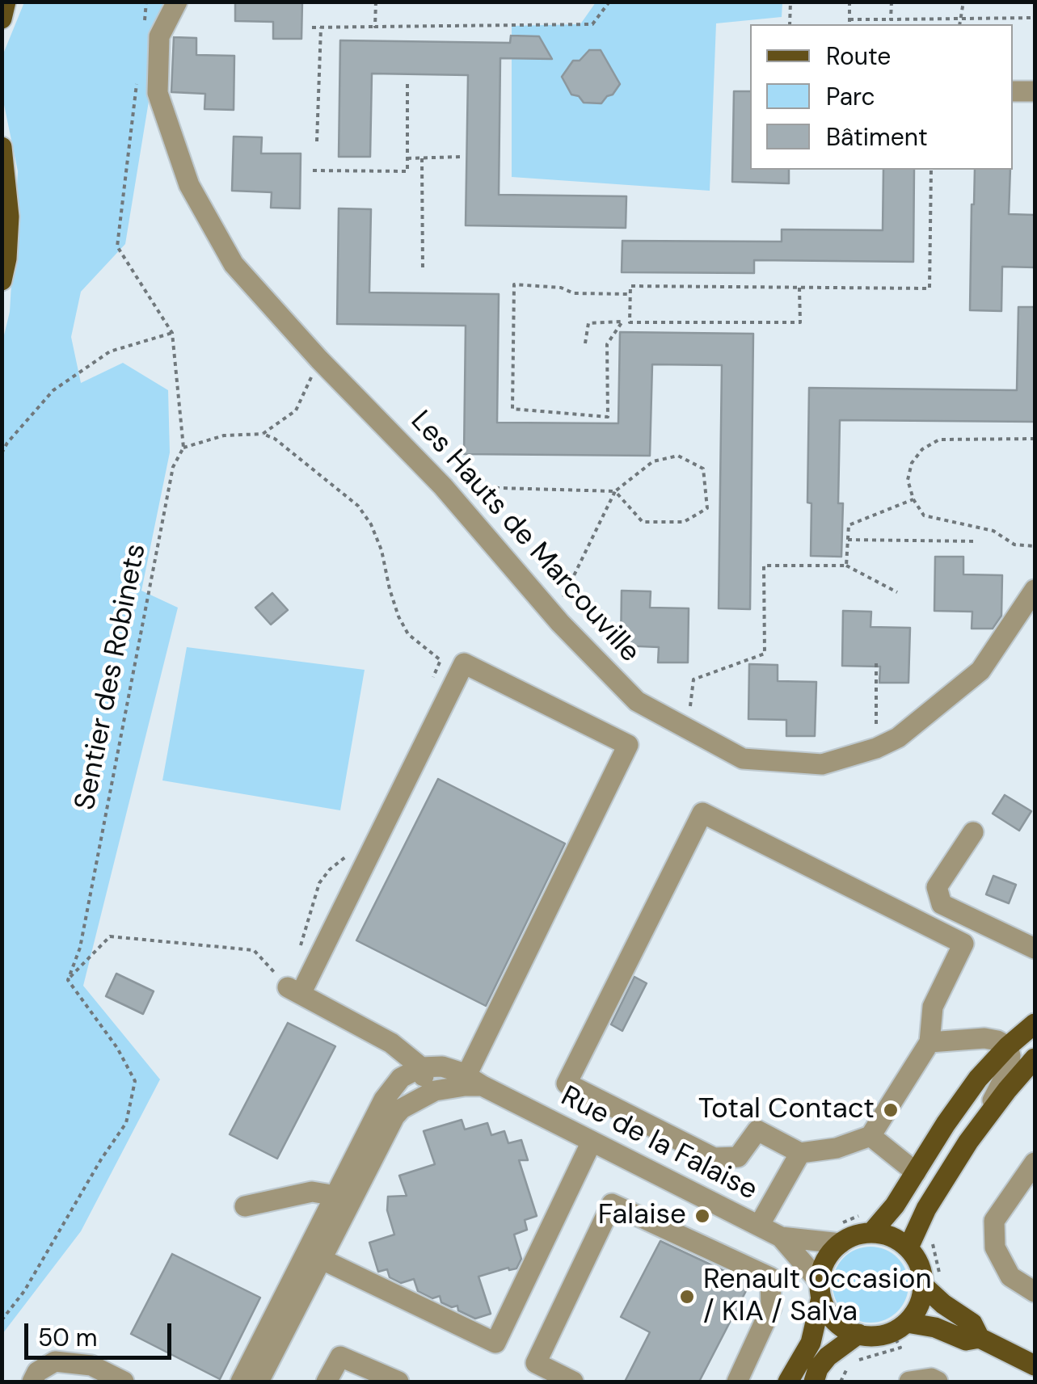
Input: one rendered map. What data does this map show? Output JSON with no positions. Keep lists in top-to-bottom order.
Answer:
{
  "streets": {
    "street": ["Les Hauts de Marcouville", "Rue de la Falaise"],
    "path": ["Sentier des Robinets"]
  },
  "places": ["Total Contact", "Falaise", "Renault Occasion / KIA / Salva"],
  "legend": ["Route", "Parc", "Bâtiment"],
  "scale_bar": "50 m"
}
